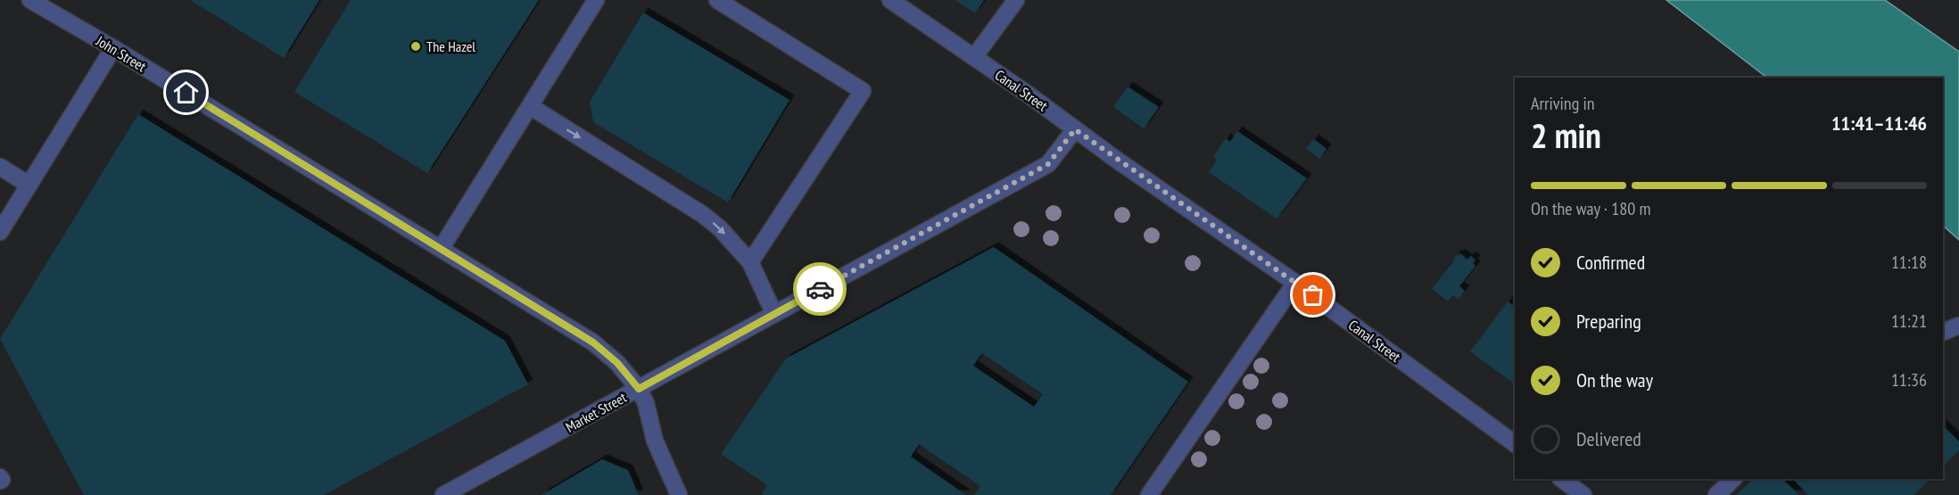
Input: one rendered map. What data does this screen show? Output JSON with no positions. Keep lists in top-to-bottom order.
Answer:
{
  "streets": {
    "street": ["John Street", "Canal Street", "Market Street"]
  },
  "crossings": [
    ["John Street", "Market Street"],
    ["Canal Street", "Market Street"]
  ],
  "places": ["The Hazel"],
  "page": {
    "heading": ["2 min", "Arriving in", "11:41–11:46"],
    "bar": "On the way · 180 m",
    "list": [
      ["Confirmed", "11:18"],
      ["Preparing", "11:21"],
      ["On the way", "11:36"],
      "Delivered"
    ]
  }
}
